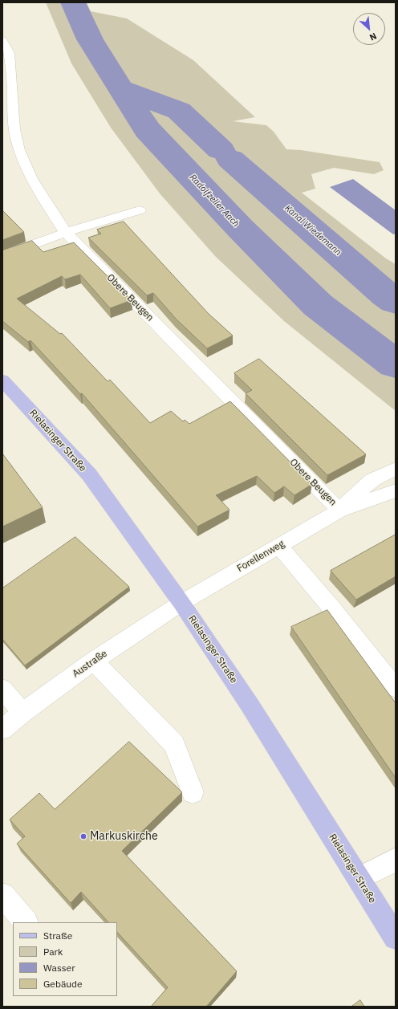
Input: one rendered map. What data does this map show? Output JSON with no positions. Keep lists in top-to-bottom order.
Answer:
{
  "streets": {
    "main road": ["Rielasinger Straße"],
    "street": ["Obere Beugen", "Forellenweg", "Austraße"]
  },
  "crossings": [
    ["Obere Beugen", "Forellenweg"],
    ["Rielasinger Straße", "Forellenweg"],
    ["Rielasinger Straße", "Austraße"],
    ["Forellenweg", "Austraße"]
  ],
  "water": ["Radolfzeller Aach", "Kanal Wiedemann"],
  "places": ["Markuskirche"],
  "legend": [
    "Straße",
    "Park",
    "Wasser",
    "Gebäude"
  ],
  "north": "bottom right"
}
